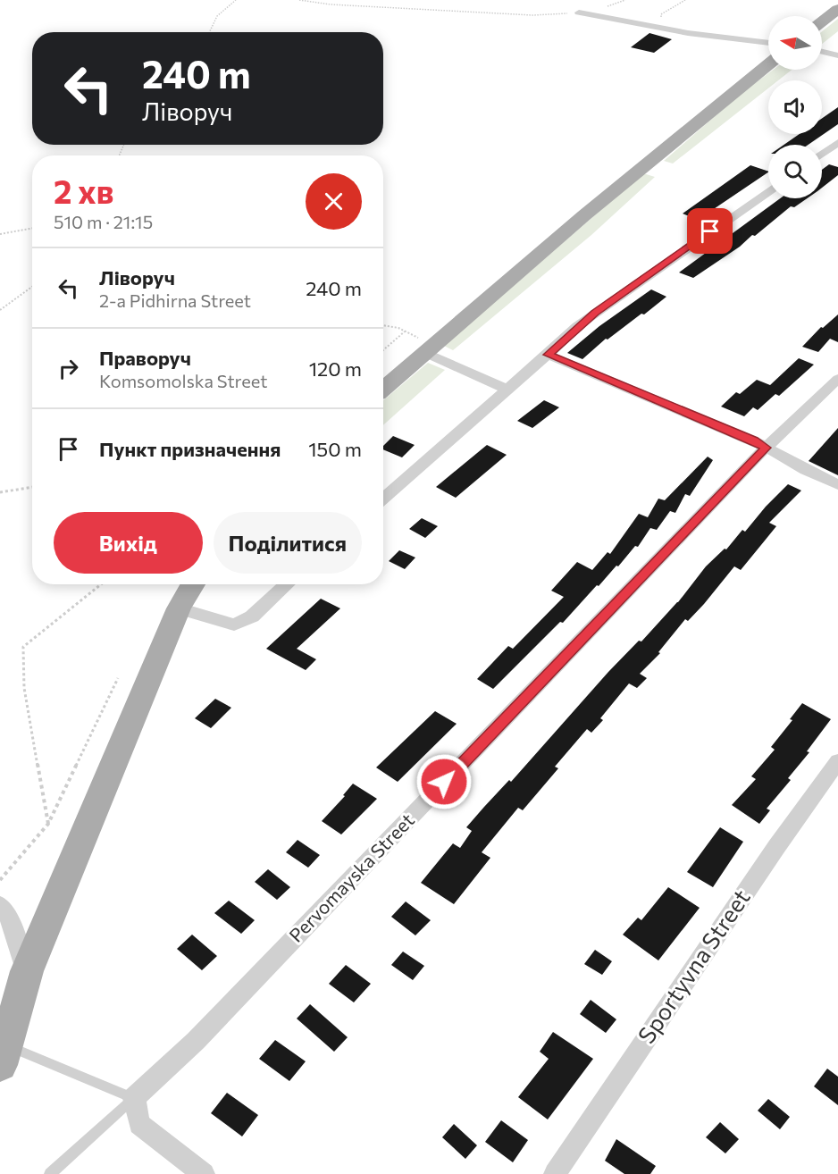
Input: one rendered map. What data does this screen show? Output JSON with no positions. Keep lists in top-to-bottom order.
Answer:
{
  "streets": {
    "street": ["Pervomayska Street", "Sportyvna Street"]
  },
  "north": "left",
  "page": {
    "turn": ["240 m", "Ліворуч"],
    "heading": ["2 хв", "510 m · 21:15"],
    "list": [
      {
        "name": "Ліворуч",
        "note": "2-a Pidhirna Street",
        "value": "240 m"
      },
      {
        "name": "Праворуч",
        "note": "Komsomolska Street",
        "value": "120 m"
      },
      {
        "name": "Пункт призначення",
        "value": "150 m"
      }
    ],
    "buttons": ["Вихід", "Поділитися"]
  }
}
